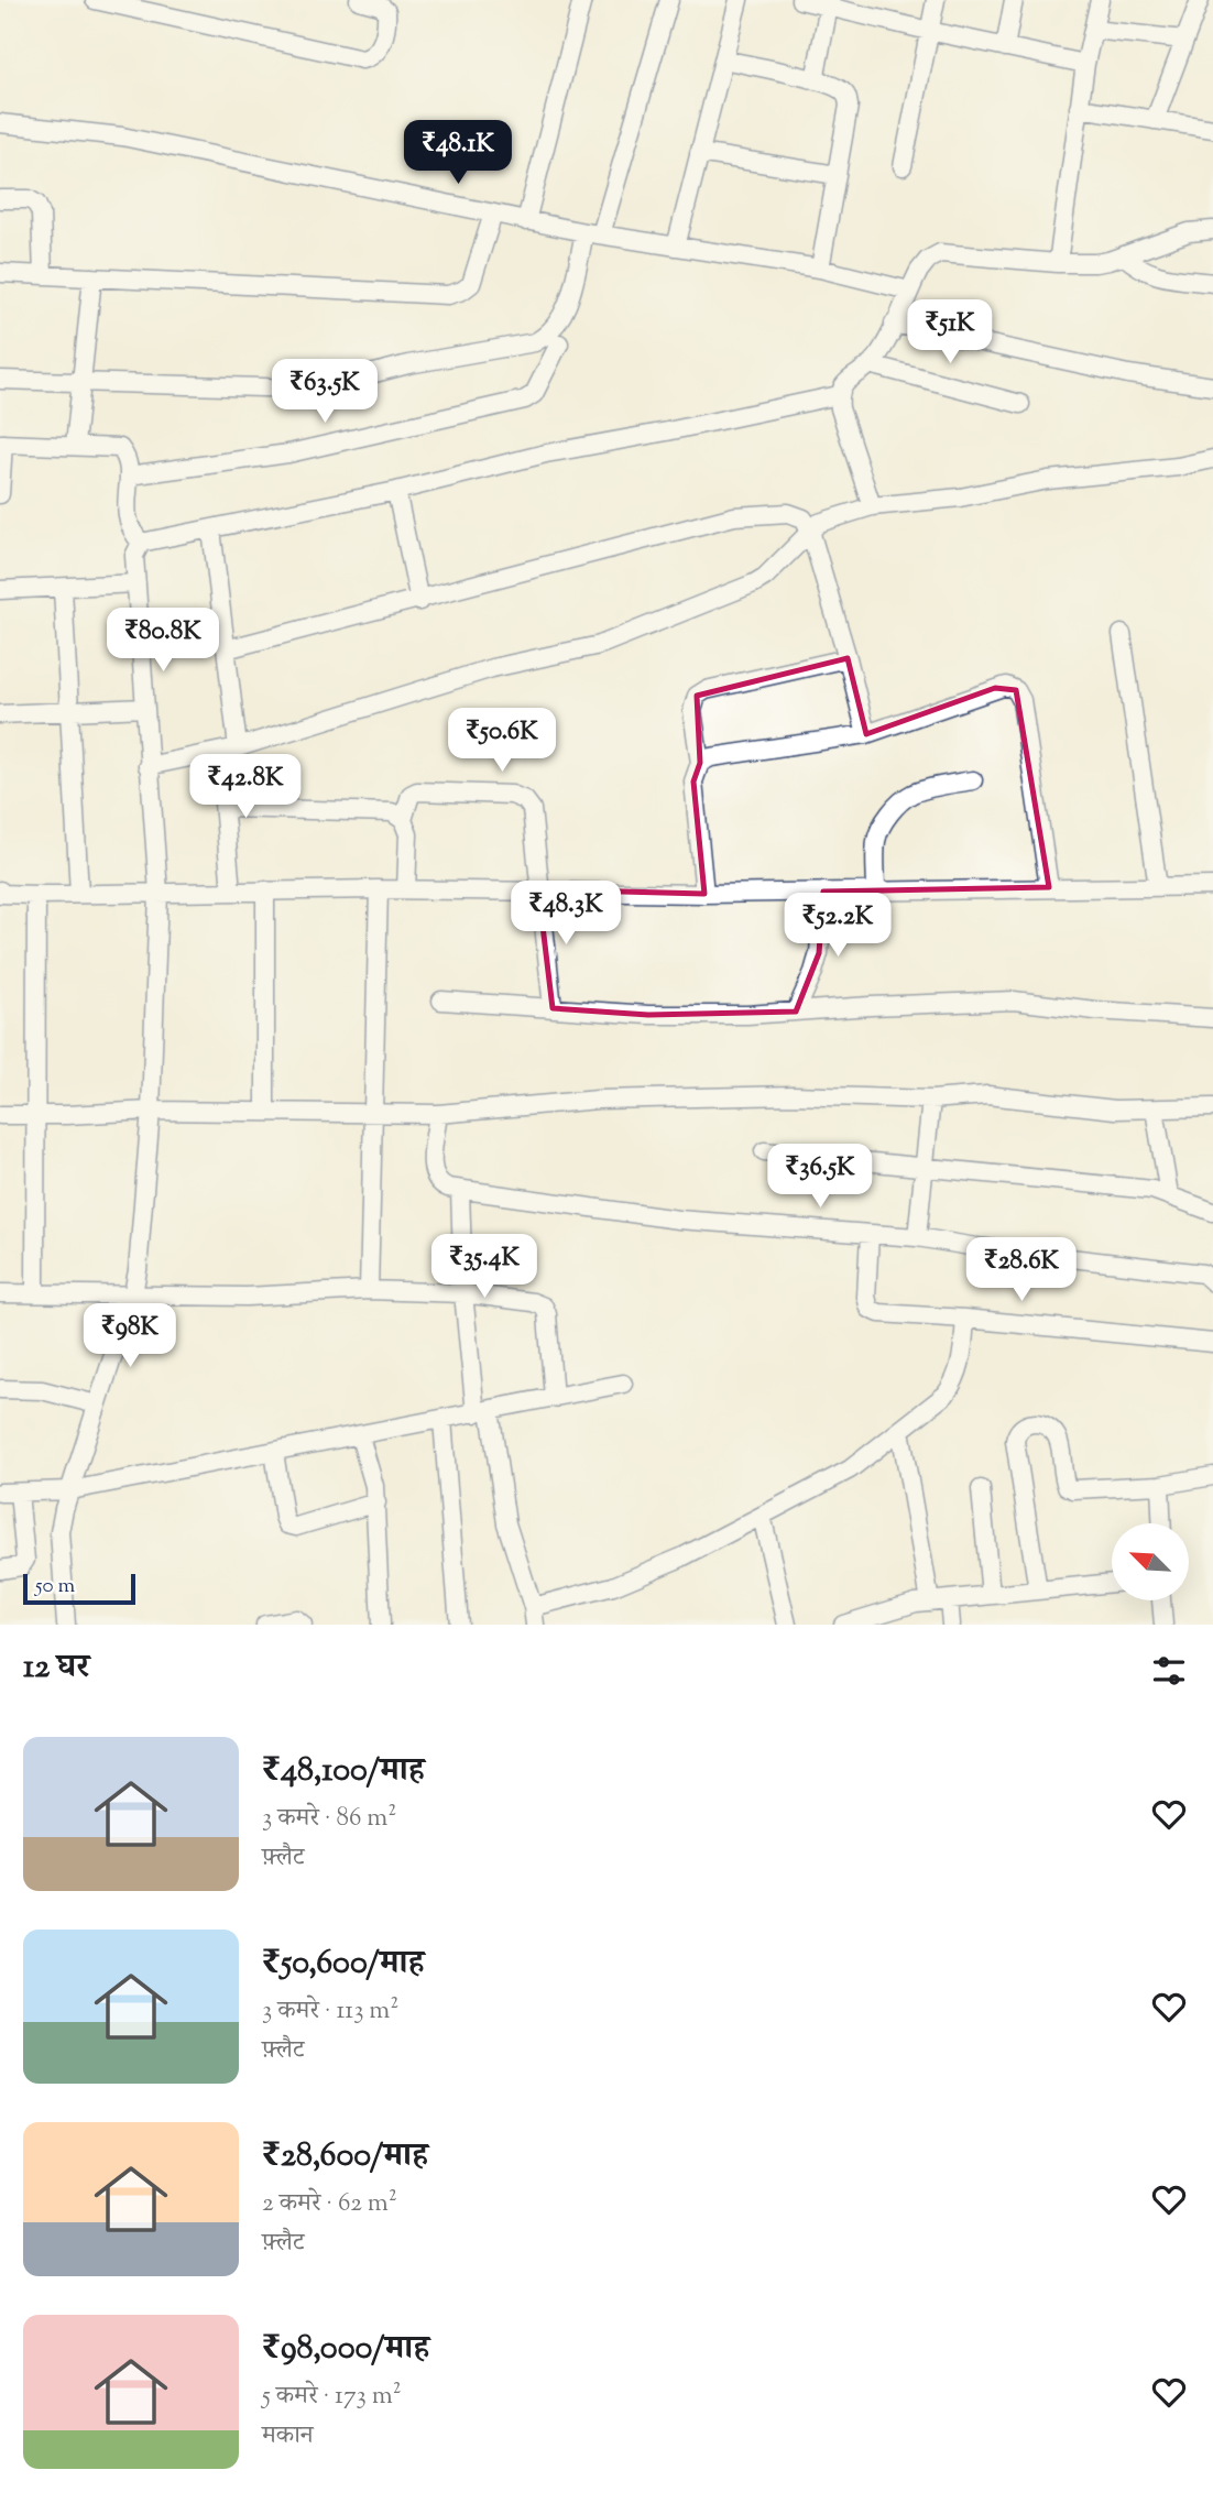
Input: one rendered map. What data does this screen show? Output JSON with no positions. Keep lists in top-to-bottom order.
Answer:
{
  "scale_bar": "50 m",
  "north": "top left",
  "page": {
    "price": [
      "₹48.1K",
      "₹51K",
      "₹63.5K",
      "₹80.8K",
      "₹50.6K",
      "₹42.8K",
      "₹48.3K",
      "₹52.2K",
      "₹36.5K",
      "₹35.4K",
      "₹28.6K",
      "₹98K"
    ],
    "scale": "50 m",
    "heading": "12 घर",
    "list": [
      {
        "name": "₹48,100/माह",
        "note": "3 कमरे · 86 m² · फ़्लैट"
      },
      {
        "name": "₹50,600/माह",
        "note": "3 कमरे · 113 m² · फ़्लैट"
      },
      {
        "name": "₹28,600/माह",
        "note": "2 कमरे · 62 m² · फ़्लैट"
      },
      {
        "name": "₹98,000/माह",
        "note": "5 कमरे · 173 m² · मकान"
      }
    ]
  }
}
